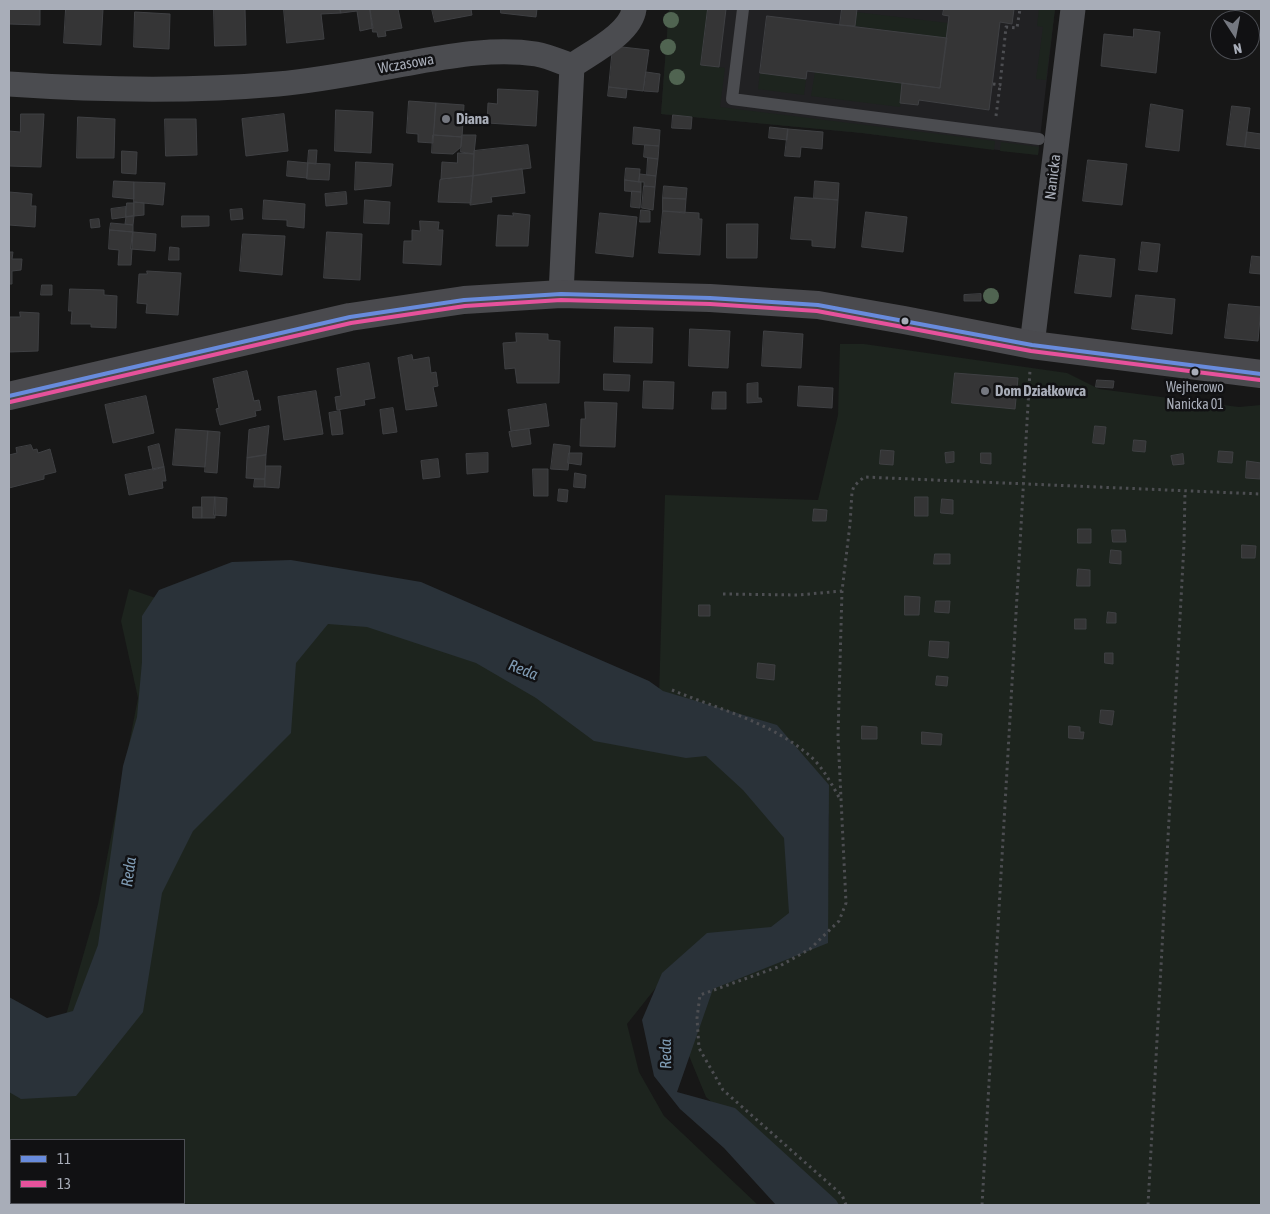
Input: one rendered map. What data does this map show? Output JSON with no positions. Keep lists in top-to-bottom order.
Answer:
{
  "streets": {
    "street": ["Wczasowa", "Nanicka"]
  },
  "water": ["Reda"],
  "places": ["Diana", "Wejherowo Nanicka 01", "Dom Działkowca"],
  "lines": ["transit line 11", "transit line 13"],
  "legend": ["11", "13"],
  "north": "bottom"
}
